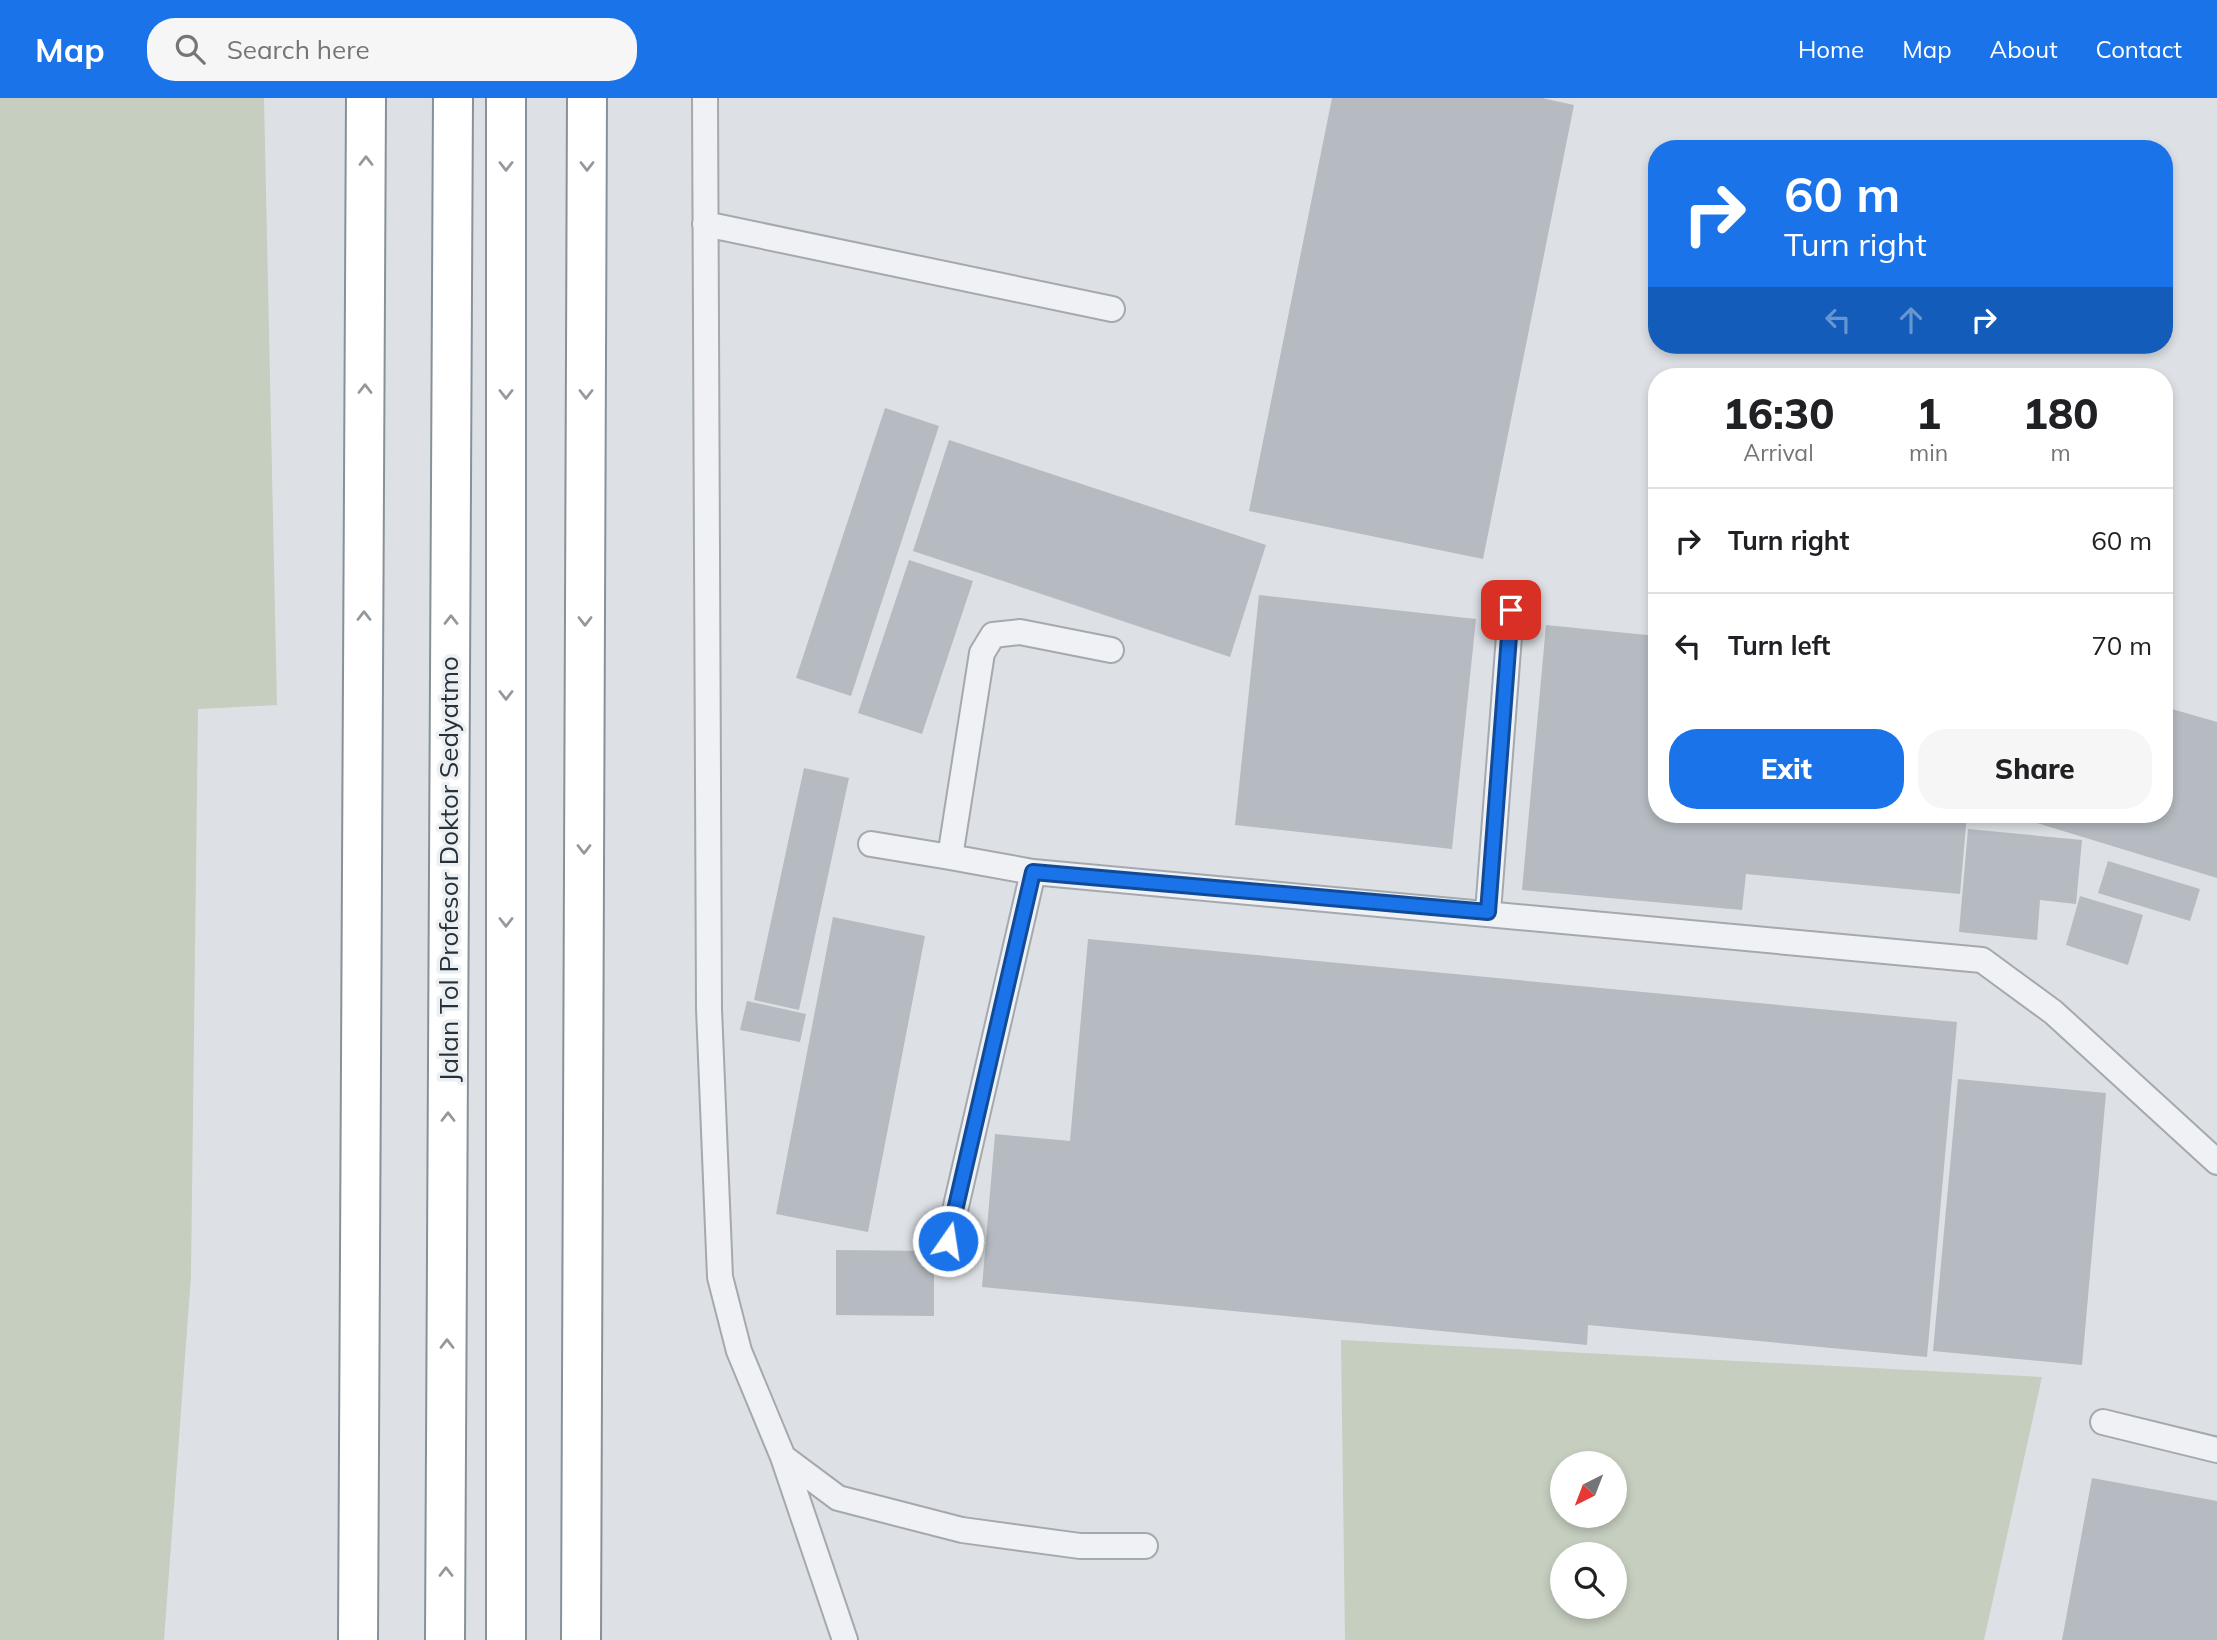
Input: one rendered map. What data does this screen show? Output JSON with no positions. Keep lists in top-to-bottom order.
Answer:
{
  "streets": {
    "highway": ["Jalan Tol Profesor Doktor Sedyatmo"]
  },
  "north": "bottom left",
  "page": {
    "header": "Map",
    "search": "Search here",
    "nav": [
      "Home",
      "Map",
      "About",
      "Contact"
    ],
    "turn": ["60 m", "Turn right"],
    "eta": [
      "16:30",
      "Arrival",
      "1",
      "min",
      "180",
      "m"
    ],
    "list": [
      {
        "name": "Turn right",
        "value": "60 m"
      },
      {
        "name": "Turn left",
        "value": "70 m"
      }
    ],
    "buttons": ["Exit", "Share"]
  }
}
